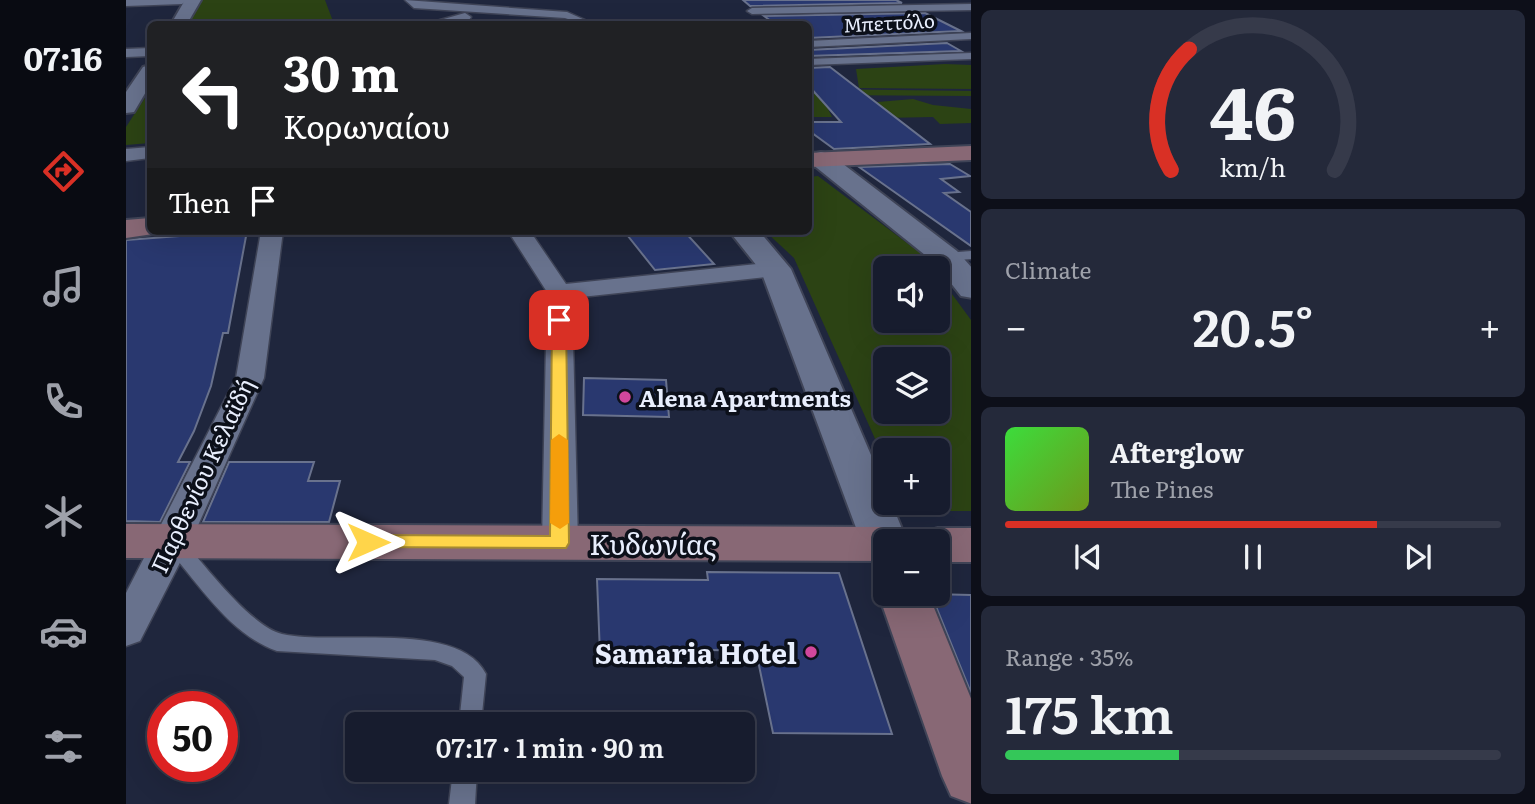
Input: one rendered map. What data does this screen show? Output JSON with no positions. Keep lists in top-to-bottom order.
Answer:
{
  "streets": {
    "main road": ["Κυδωνίας"],
    "street": ["Μπεττόλο", "Παρθενίου Κελαϊδή"]
  },
  "crossings": [
    ["Παρθενίου Κελαϊδή", "Κυδωνίας"]
  ],
  "places": ["Alena Apartments", "Samaria Hotel"],
  "page": {
    "tabs": "07:16",
    "turn": ["30 m", "Κορωναίου"],
    "then": "Then",
    "tile": [
      "Climate",
      ["Range · 35%", "175 km"]
    ],
    "map_buttons": ["+", "−"],
    "heat": ["−", "20.5°", "+"],
    "song": ["Afterglow", "The Pines"],
    "limit": "50",
    "trip": "07:17 · 1 min · 90 m",
    "gauge": ["46", "km/h"]
  }
}
